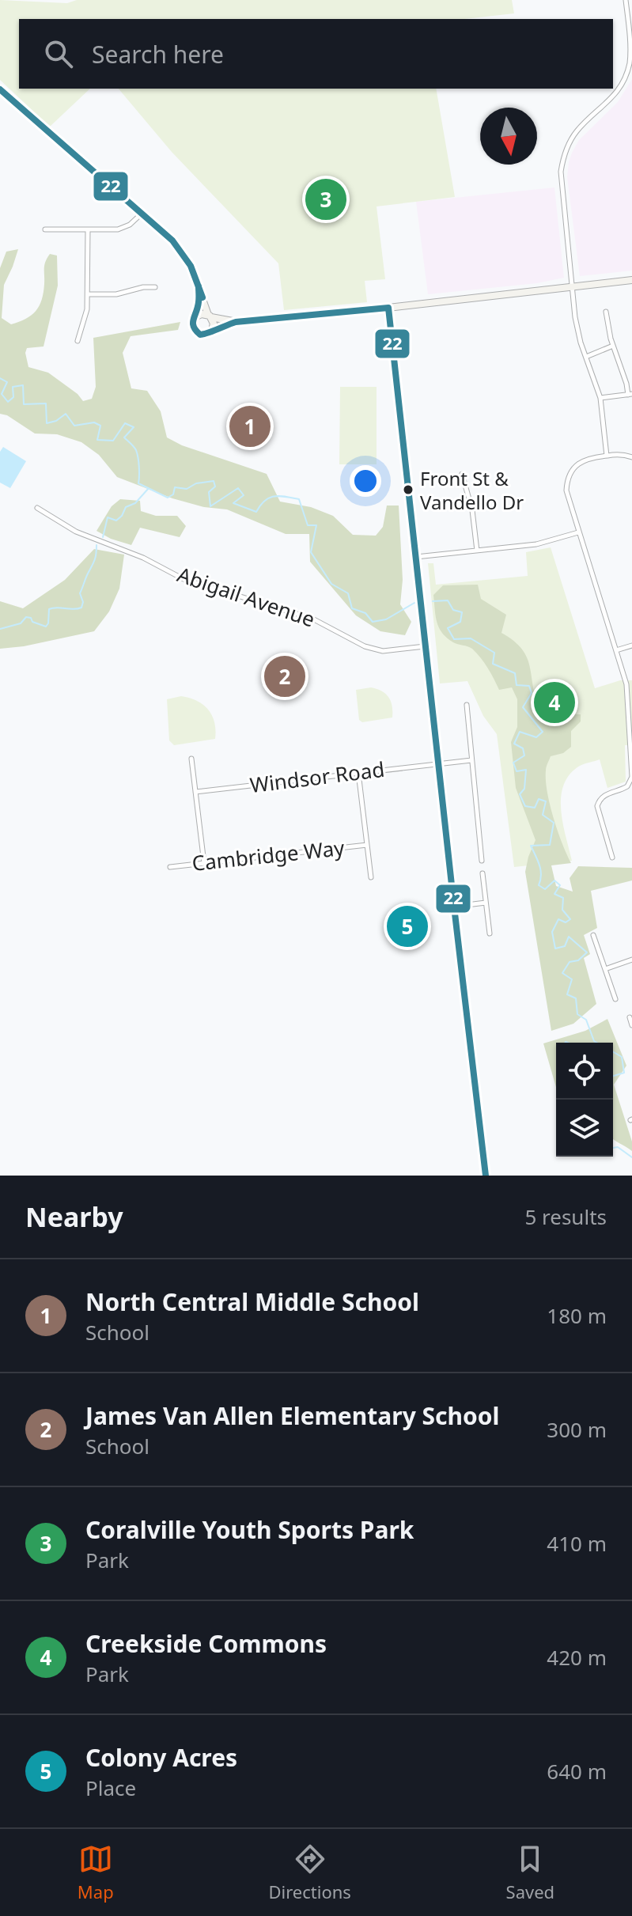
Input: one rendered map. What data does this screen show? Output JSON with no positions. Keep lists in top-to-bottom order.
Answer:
{
  "streets": {
    "street": ["Abigail Avenue", "Windsor Road", "Cambridge Way"]
  },
  "places": ["Front St & Vandello Dr"],
  "lines": ["transit line 22"],
  "north": "bottom",
  "page": {
    "search": "Search here",
    "pins": [
      "3",
      "1",
      "2",
      "4",
      "5"
    ],
    "heading": ["Nearby", "5 results"],
    "list": [
      {
        "mark": "1",
        "name": "North Central Middle School",
        "note": "School",
        "value": "180 m"
      },
      {
        "mark": "2",
        "name": "James Van Allen Elementary School",
        "note": "School",
        "value": "300 m"
      },
      {
        "mark": "3",
        "name": "Coralville Youth Sports Park",
        "note": "Park",
        "value": "410 m"
      },
      {
        "mark": "4",
        "name": "Creekside Commons",
        "note": "Park",
        "value": "420 m"
      },
      {
        "mark": "5",
        "name": "Colony Acres",
        "note": "Place",
        "value": "640 m"
      }
    ],
    "nav": ["Map", "Directions", "Saved"]
  }
}
